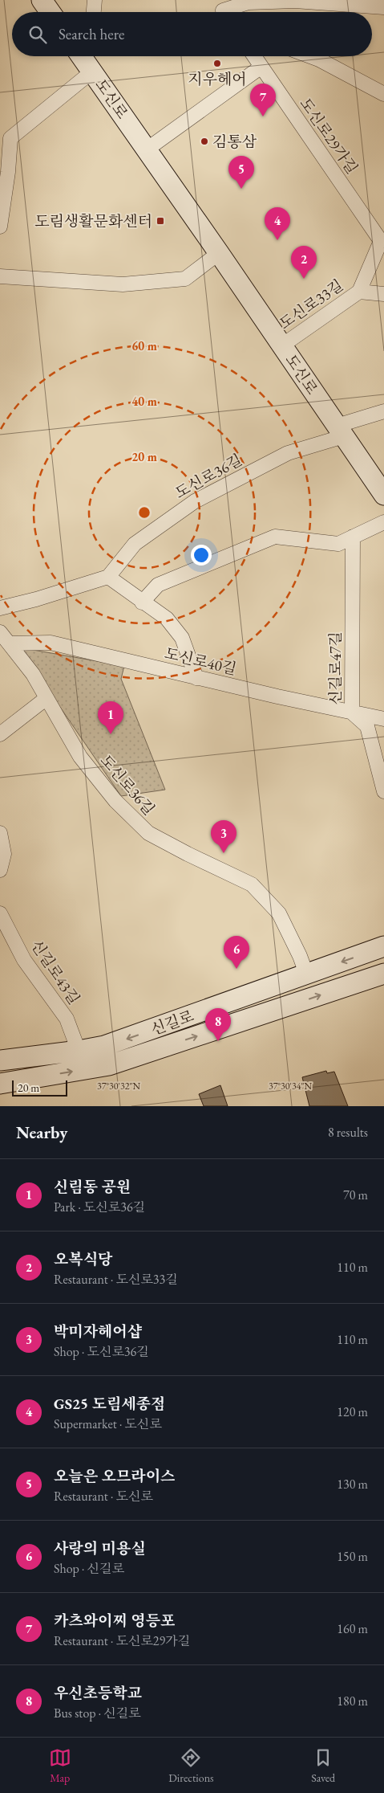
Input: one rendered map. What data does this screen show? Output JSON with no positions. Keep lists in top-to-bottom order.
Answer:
{
  "streets": {
    "main road": ["도신로", "신길로"],
    "street": [
      "도신로29가길",
      "도신로33길",
      "도신로36길",
      "도신로40길",
      "신길로47길",
      "신길로43길"
    ]
  },
  "crossings": [
    ["도신로", "도신로33길"],
    ["도신로", "도신로36길"],
    ["도신로29가길", "도신로33길"],
    ["도신로36길", "도신로40길"],
    ["도신로36길", "신길로"],
    ["도신로40길", "신길로47길"],
    ["신길로43길", "신길로"]
  ],
  "places": {
    "other": ["지우헤어", "김통삼"],
    "transit": ["도림생활문화센터"]
  },
  "scale_bar": "20 m",
  "page": {
    "search": "Search here",
    "pins": [
      "7",
      "5",
      "4",
      "2",
      "1",
      "3",
      "6",
      "8"
    ],
    "scale": "20 m",
    "heading": ["Nearby", "8 results"],
    "list": [
      {
        "mark": "1",
        "name": "신림동 공원",
        "note": "Park · 도신로36길",
        "value": "70 m"
      },
      {
        "mark": "2",
        "name": "오복식당",
        "note": "Restaurant · 도신로33길",
        "value": "110 m"
      },
      {
        "mark": "3",
        "name": "박미자헤어샵",
        "note": "Shop · 도신로36길",
        "value": "110 m"
      },
      {
        "mark": "4",
        "name": "GS25 도림세종점",
        "note": "Supermarket · 도신로",
        "value": "120 m"
      },
      {
        "mark": "5",
        "name": "오늘은 오므라이스",
        "note": "Restaurant · 도신로",
        "value": "130 m"
      },
      {
        "mark": "6",
        "name": "사랑의 미용실",
        "note": "Shop · 신길로",
        "value": "150 m"
      },
      {
        "mark": "7",
        "name": "카츠와이찌 영등포",
        "note": "Restaurant · 도신로29가길",
        "value": "160 m"
      },
      {
        "mark": "8",
        "name": "우신초등학교",
        "note": "Bus stop · 신길로",
        "value": "180 m"
      }
    ],
    "nav": ["Map", "Directions", "Saved"]
  },
  "coordinates": ["37°30'32\"N", "37°30'34\"N"],
  "rings": ["60 m", "40 m", "20 m"]
}
